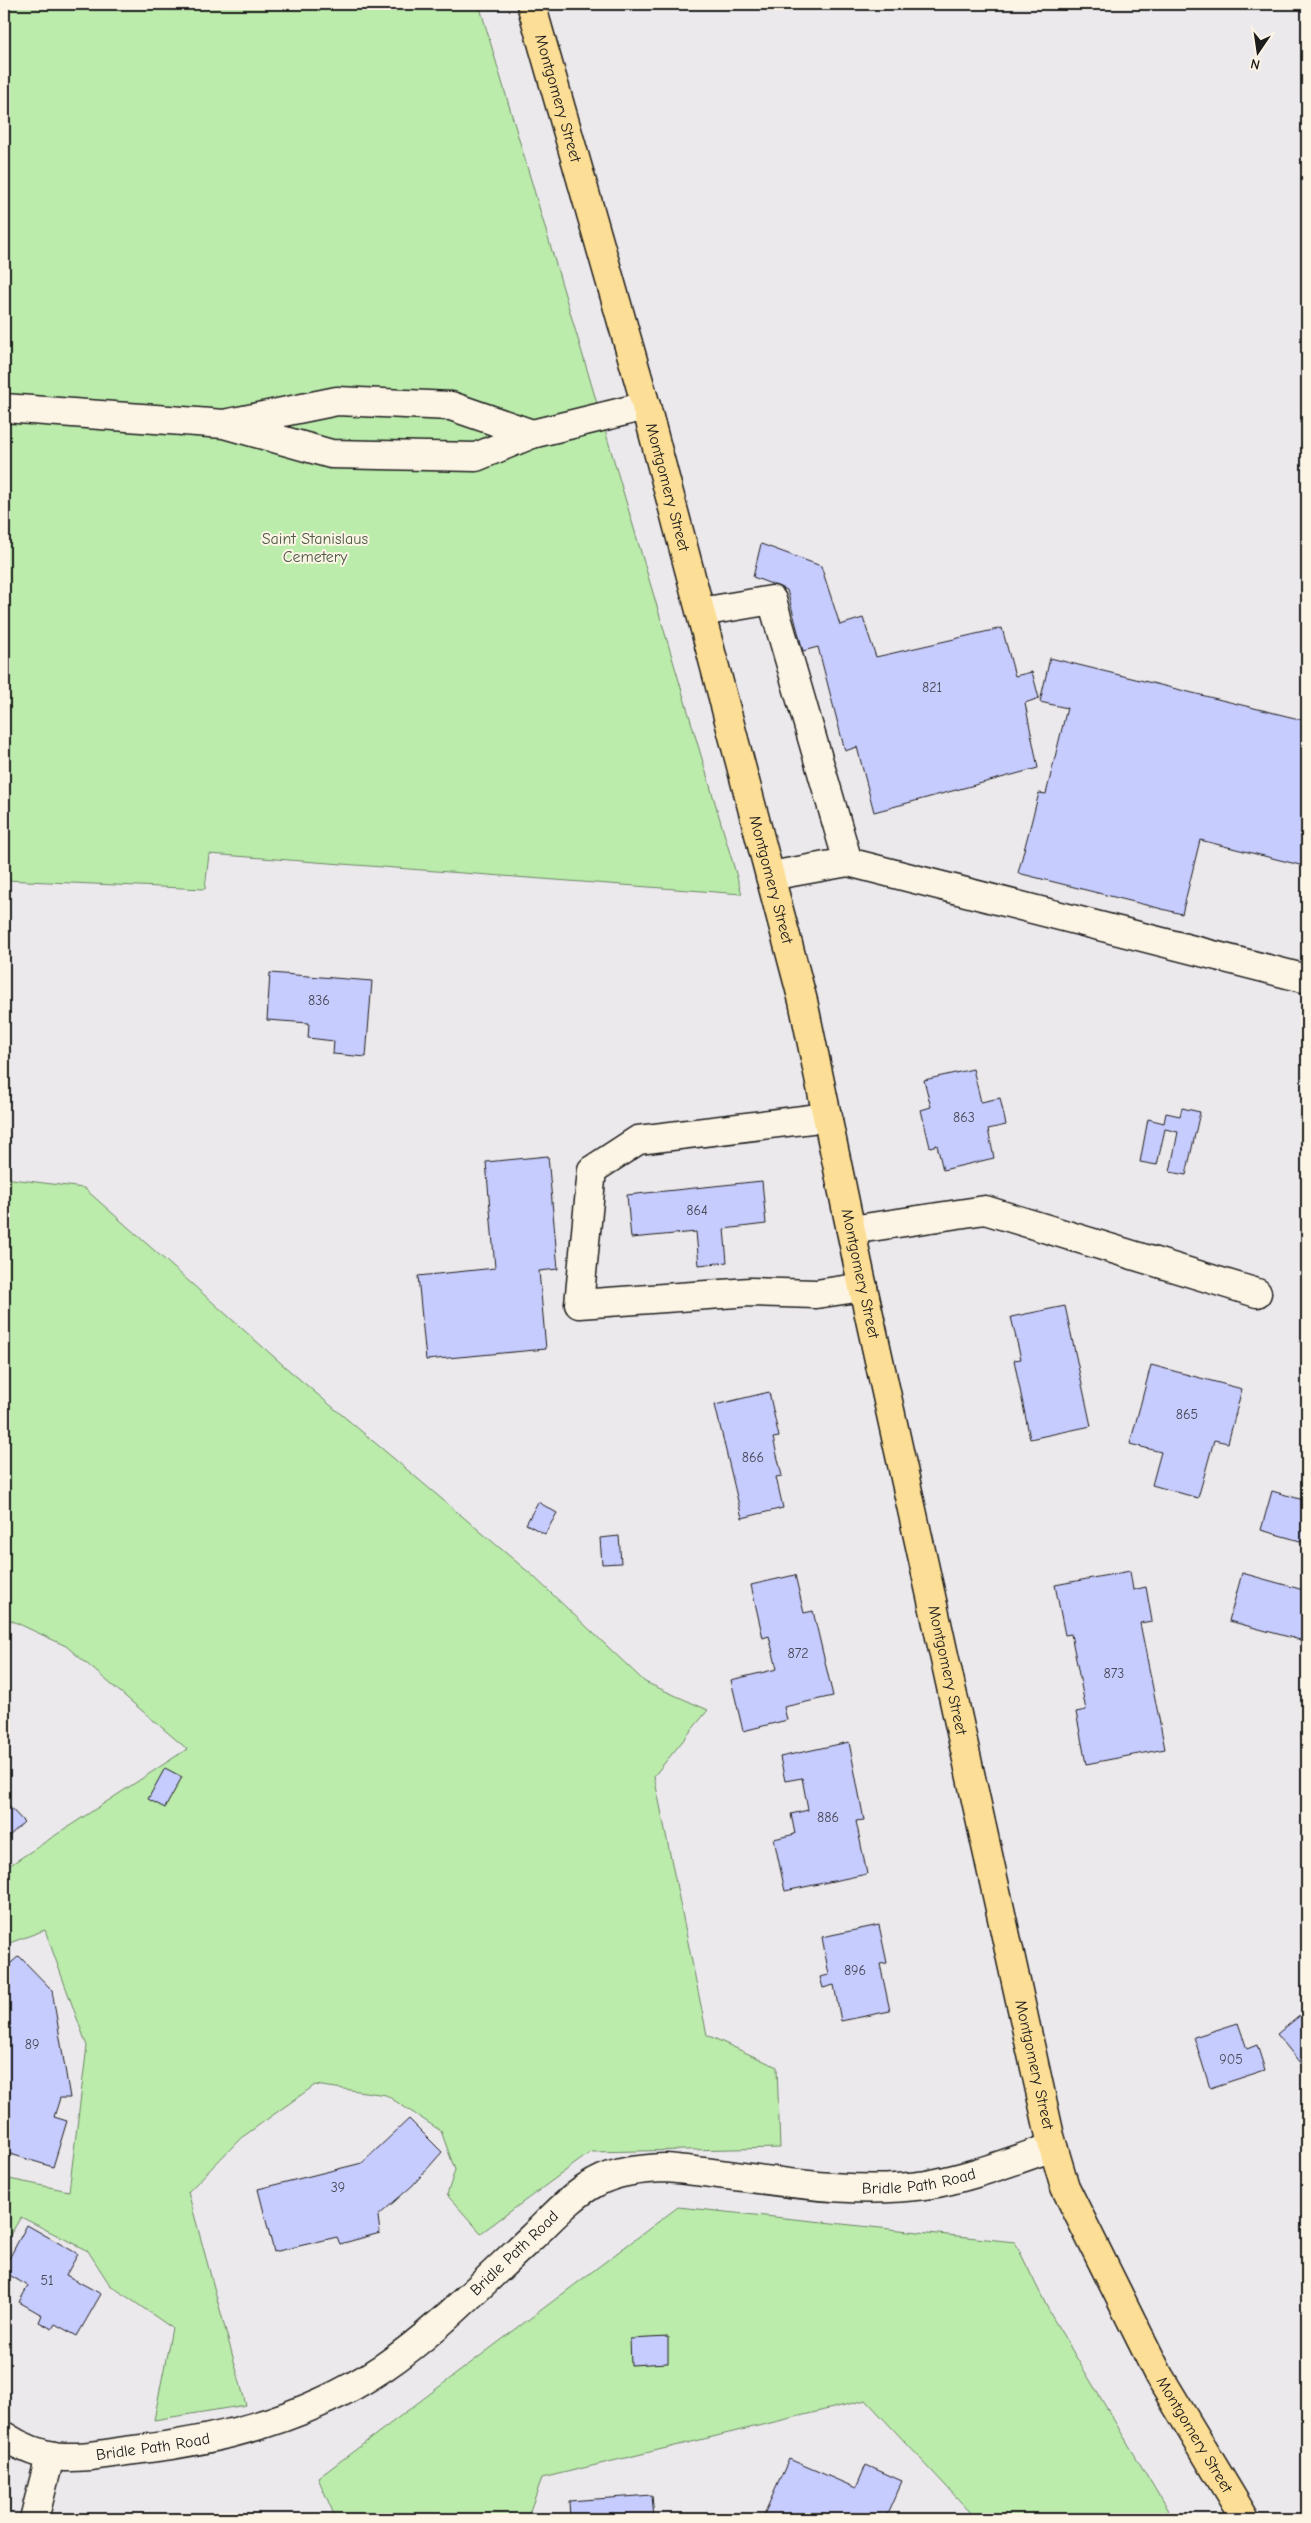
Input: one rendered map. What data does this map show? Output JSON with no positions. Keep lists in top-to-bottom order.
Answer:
{
  "streets": {
    "main road": ["Montgomery Street"],
    "street": ["Bridle Path Road"]
  },
  "crossings": [
    ["Montgomery Street", "Bridle Path Road"]
  ],
  "parks": ["Saint Stanislaus Cemetery"],
  "house_numbers": [
    "821",
    "836",
    "863",
    "864",
    "865",
    "866",
    "872",
    "873",
    "886",
    "896",
    "89",
    "905",
    "39",
    "51"
  ],
  "north": "bottom"
}
